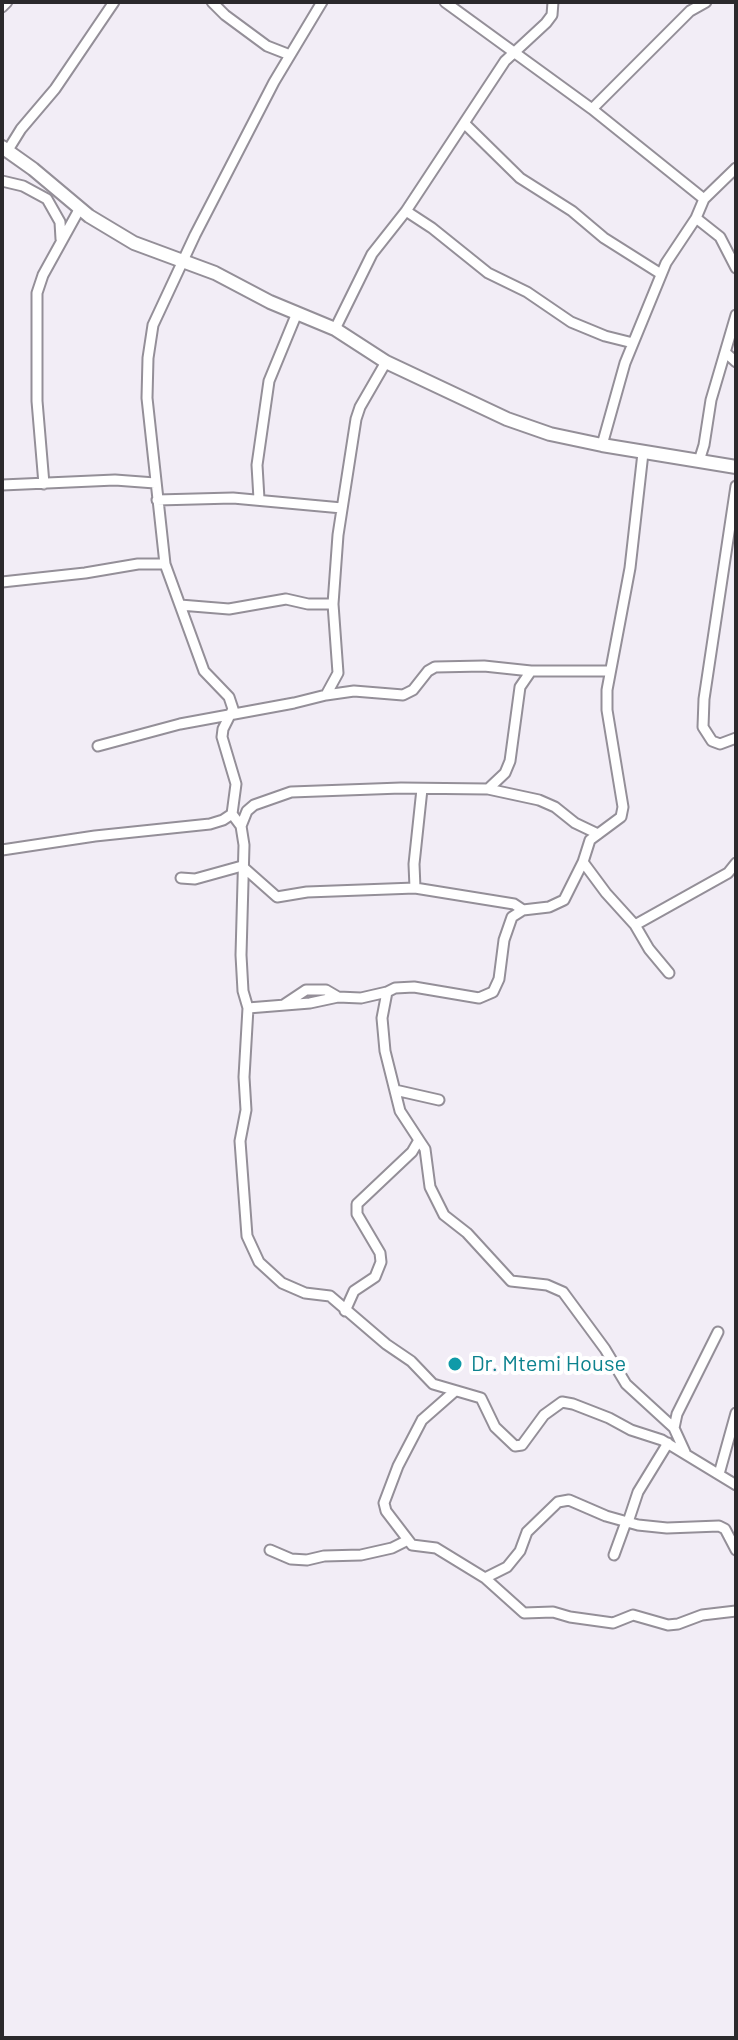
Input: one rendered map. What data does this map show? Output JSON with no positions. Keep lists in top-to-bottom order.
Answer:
{
  "places": ["Dr. Mtemi House"]
}
